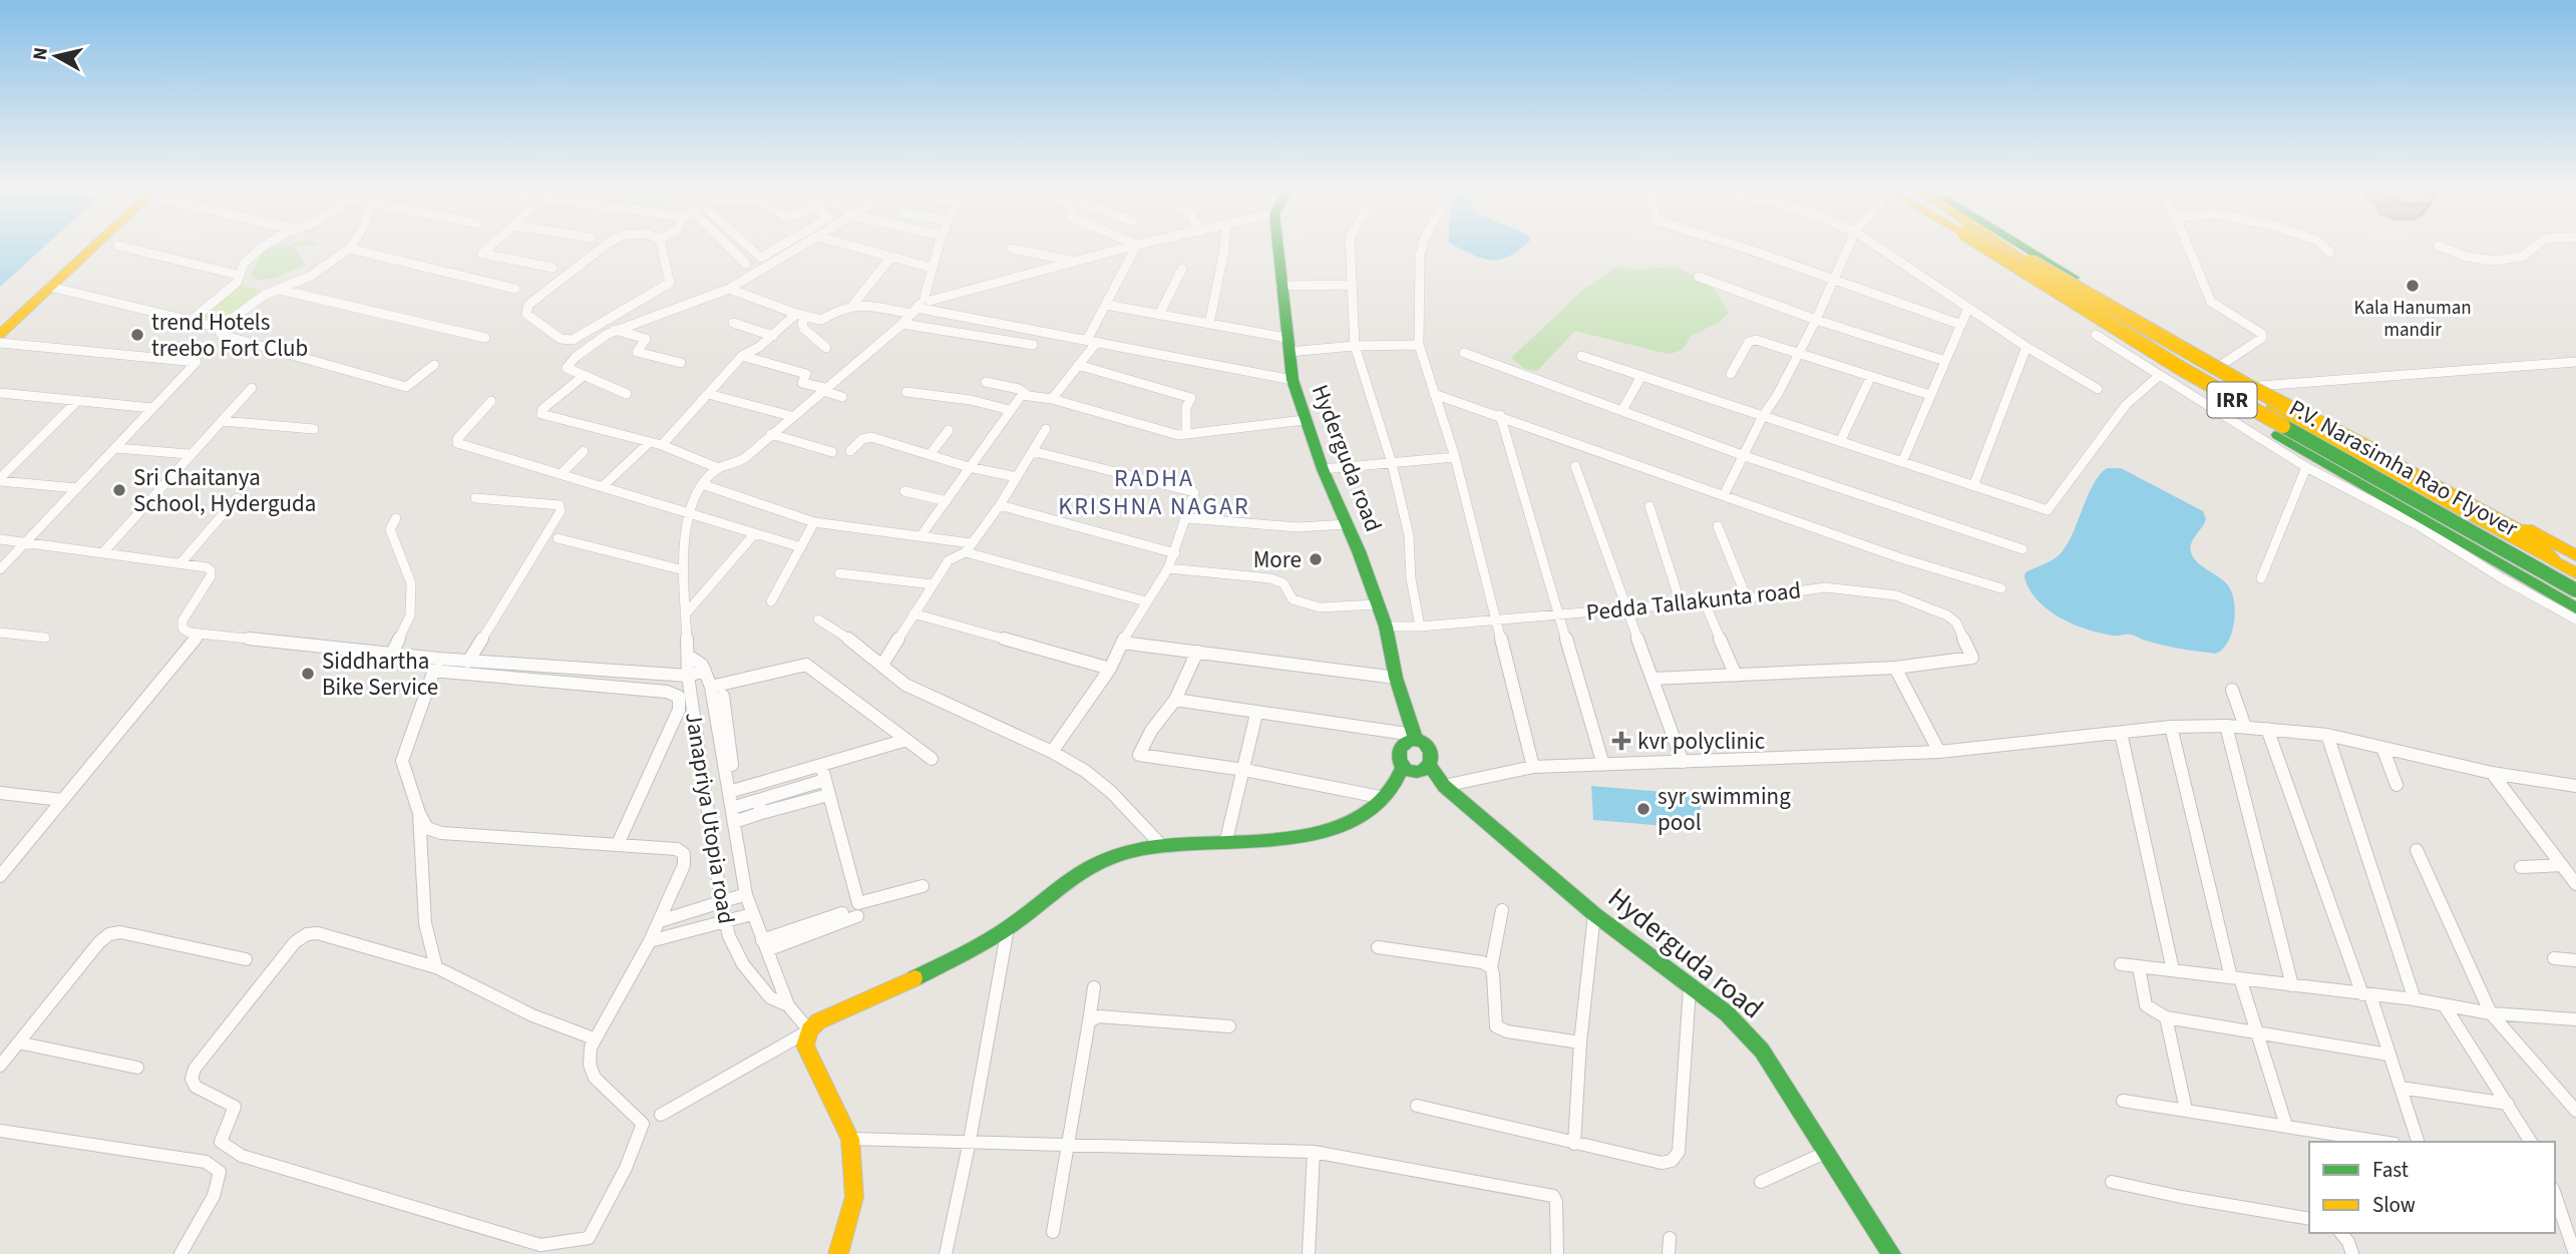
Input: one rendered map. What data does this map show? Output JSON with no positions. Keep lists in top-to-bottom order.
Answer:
{
  "streets": {
    "main road": ["IRR", "Hyderguda road", "P.V. Narasimha Rao Flyover"],
    "street": ["Pedda Tallakunta road", "Janapriya Utopia road"]
  },
  "crossings": [
    ["Hyderguda road", "Pedda Tallakunta road"]
  ],
  "districts": ["RADHA KRISHNA NAGAR"],
  "places": {
    "other": [
      "Kala Hanuman mandir",
      "trend Hotels treebo Fort Club",
      "Sri Chaitanya School, Hyderguda",
      "More",
      "Siddhartha Bike Service",
      "syr swimming pool"
    ],
    "health": ["kvr polyclinic"]
  },
  "legend": ["Fast", "Slow"],
  "north": "left"
}
